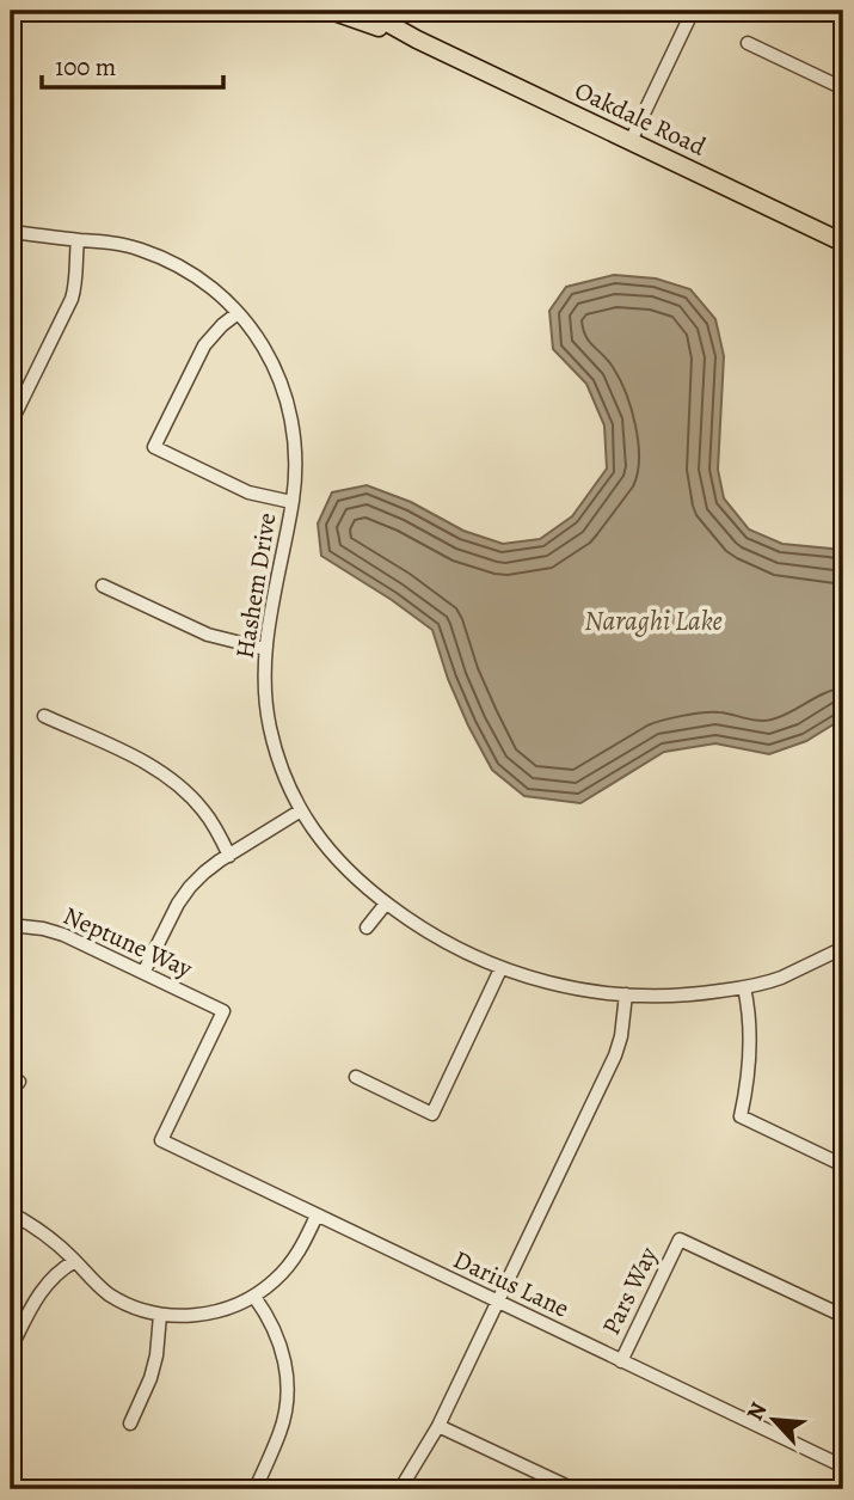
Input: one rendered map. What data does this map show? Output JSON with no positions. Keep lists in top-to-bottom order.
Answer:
{
  "streets": {
    "main road": ["Oakdale Road"],
    "street": [
      "Hashem Drive",
      "Neptune Way",
      "Darius Lane",
      "Pars Way"
    ]
  },
  "crossings": [
    ["Neptune Way", "Darius Lane"],
    ["Darius Lane", "Pars Way"]
  ],
  "water": ["Naraghi Lake"],
  "scale_bar": "100 m",
  "north": "top left"
}
